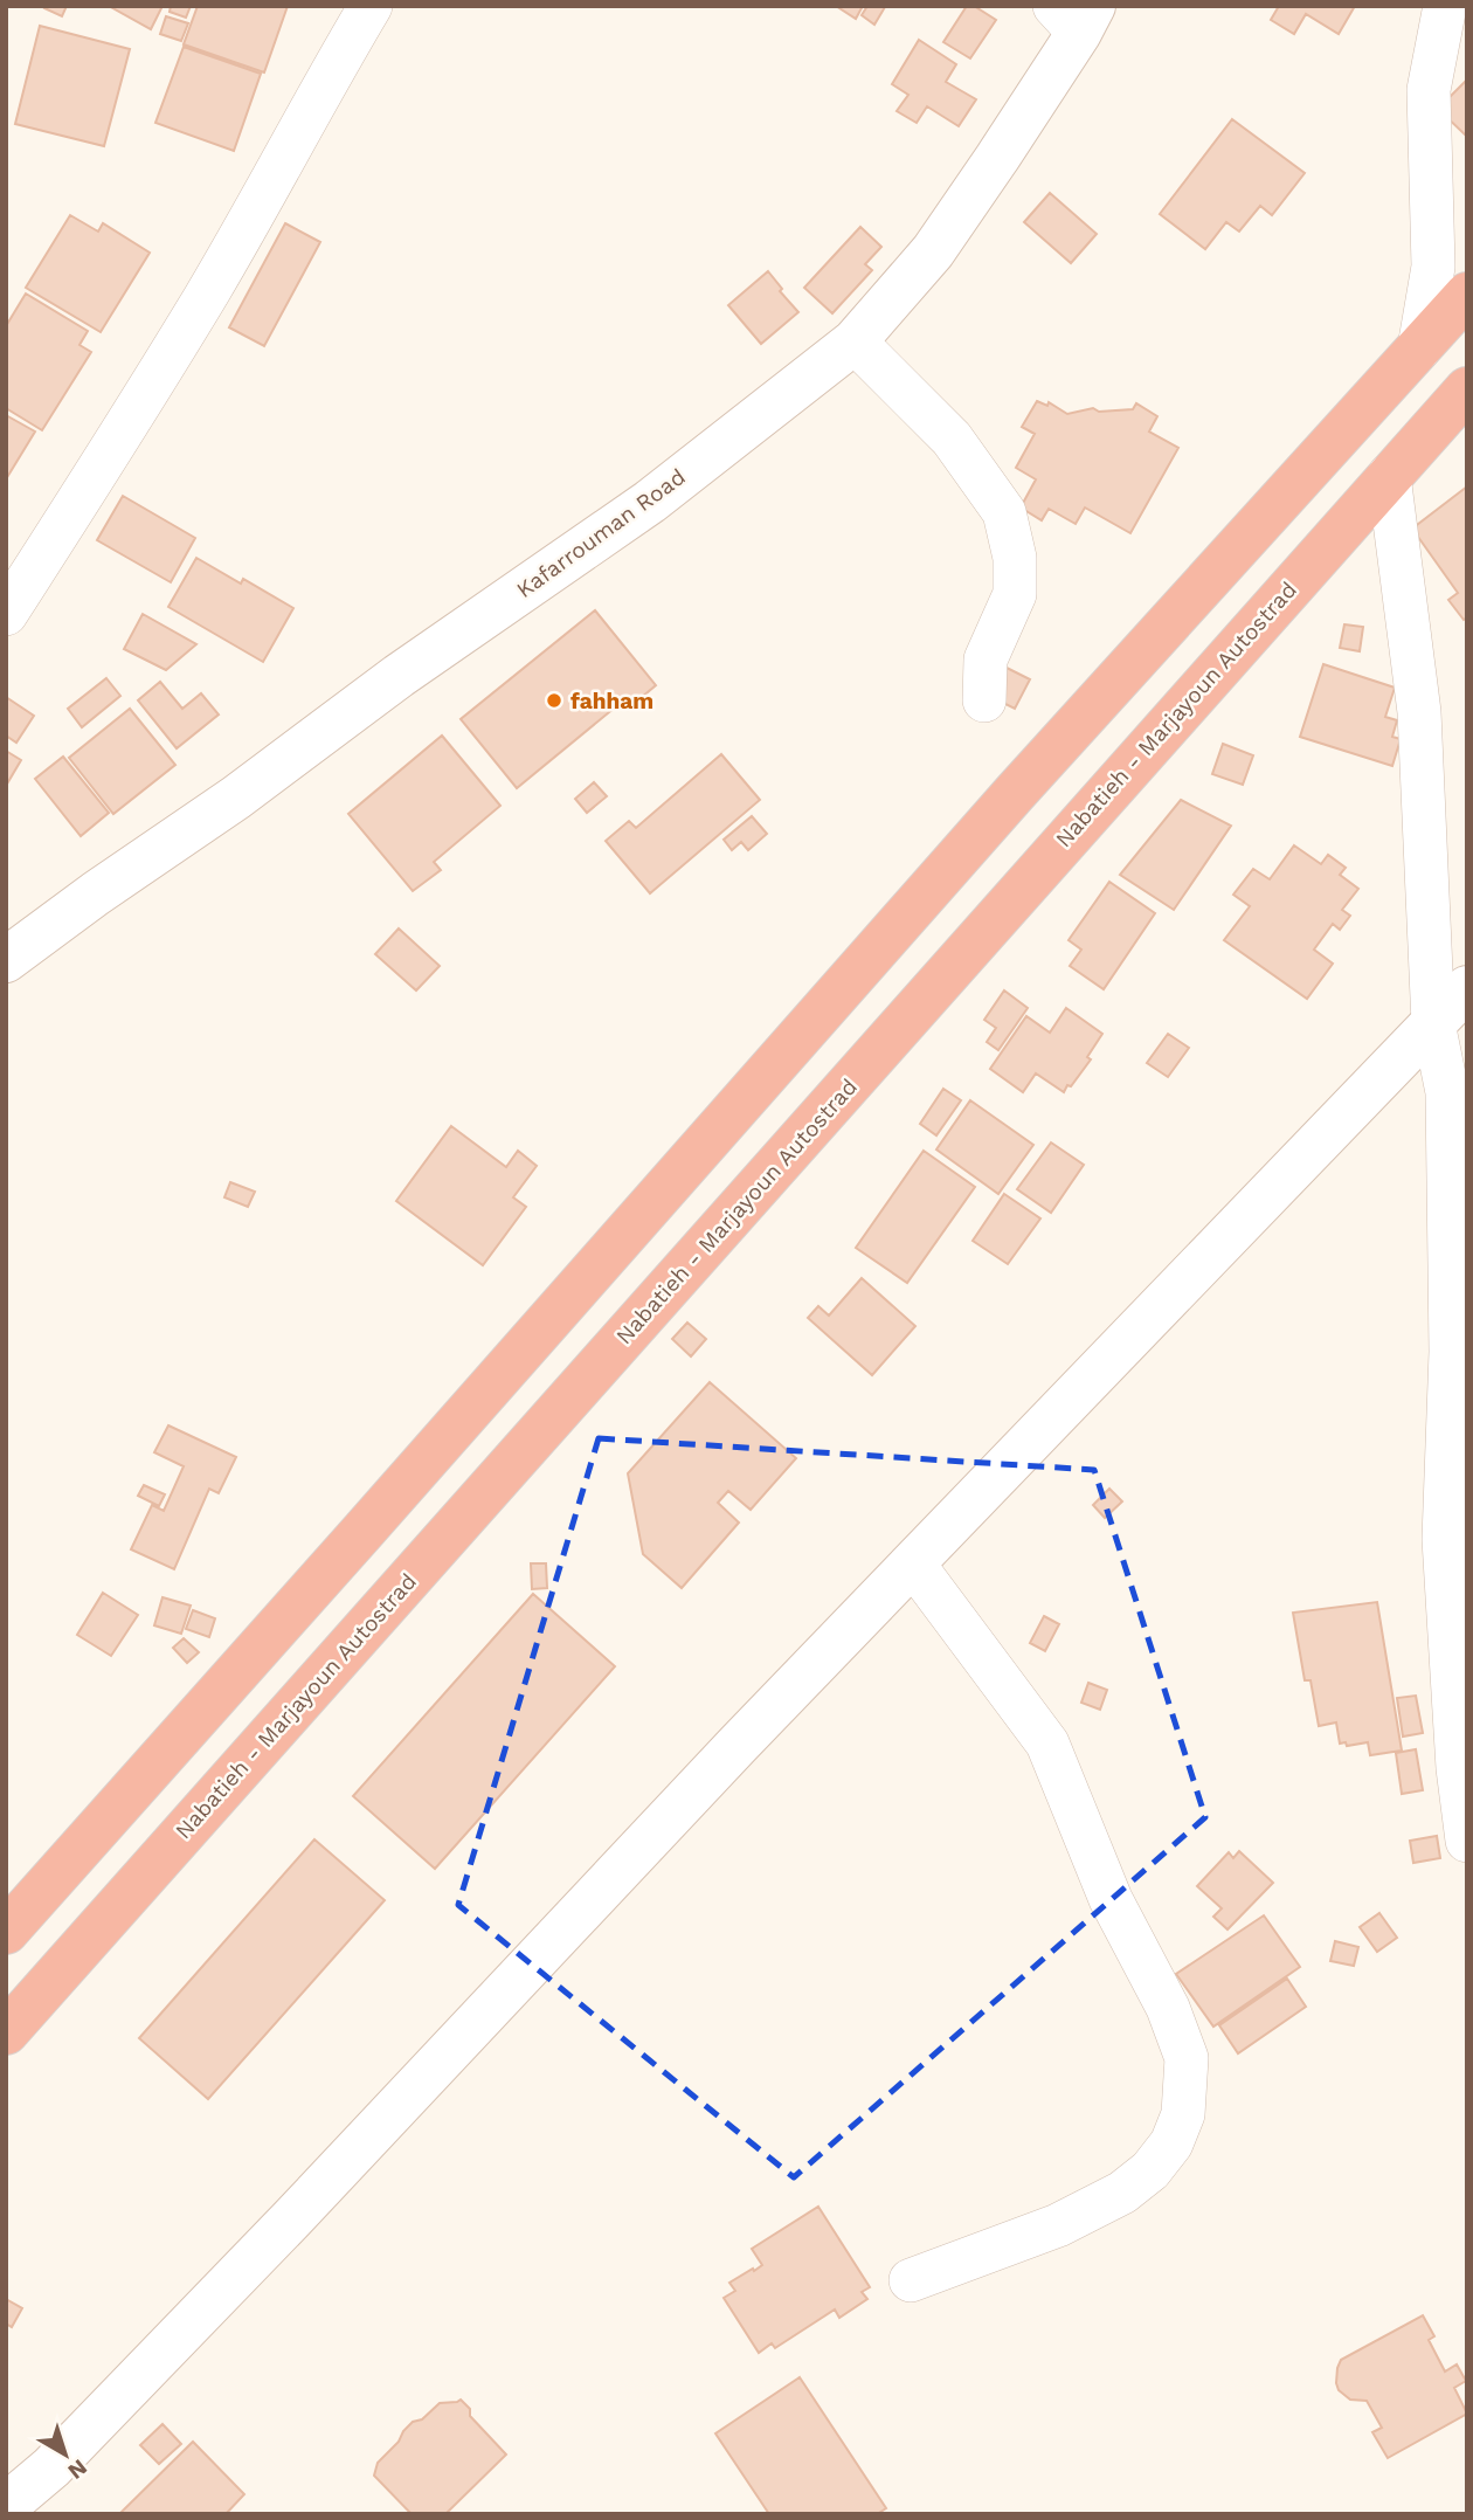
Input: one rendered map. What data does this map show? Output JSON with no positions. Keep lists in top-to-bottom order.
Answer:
{
  "streets": {
    "highway": ["Nabatieh - Marjayoun Autostrad"],
    "street": ["Kafarrouman Road"]
  },
  "places": ["fahham"],
  "north": "bottom right"
}
